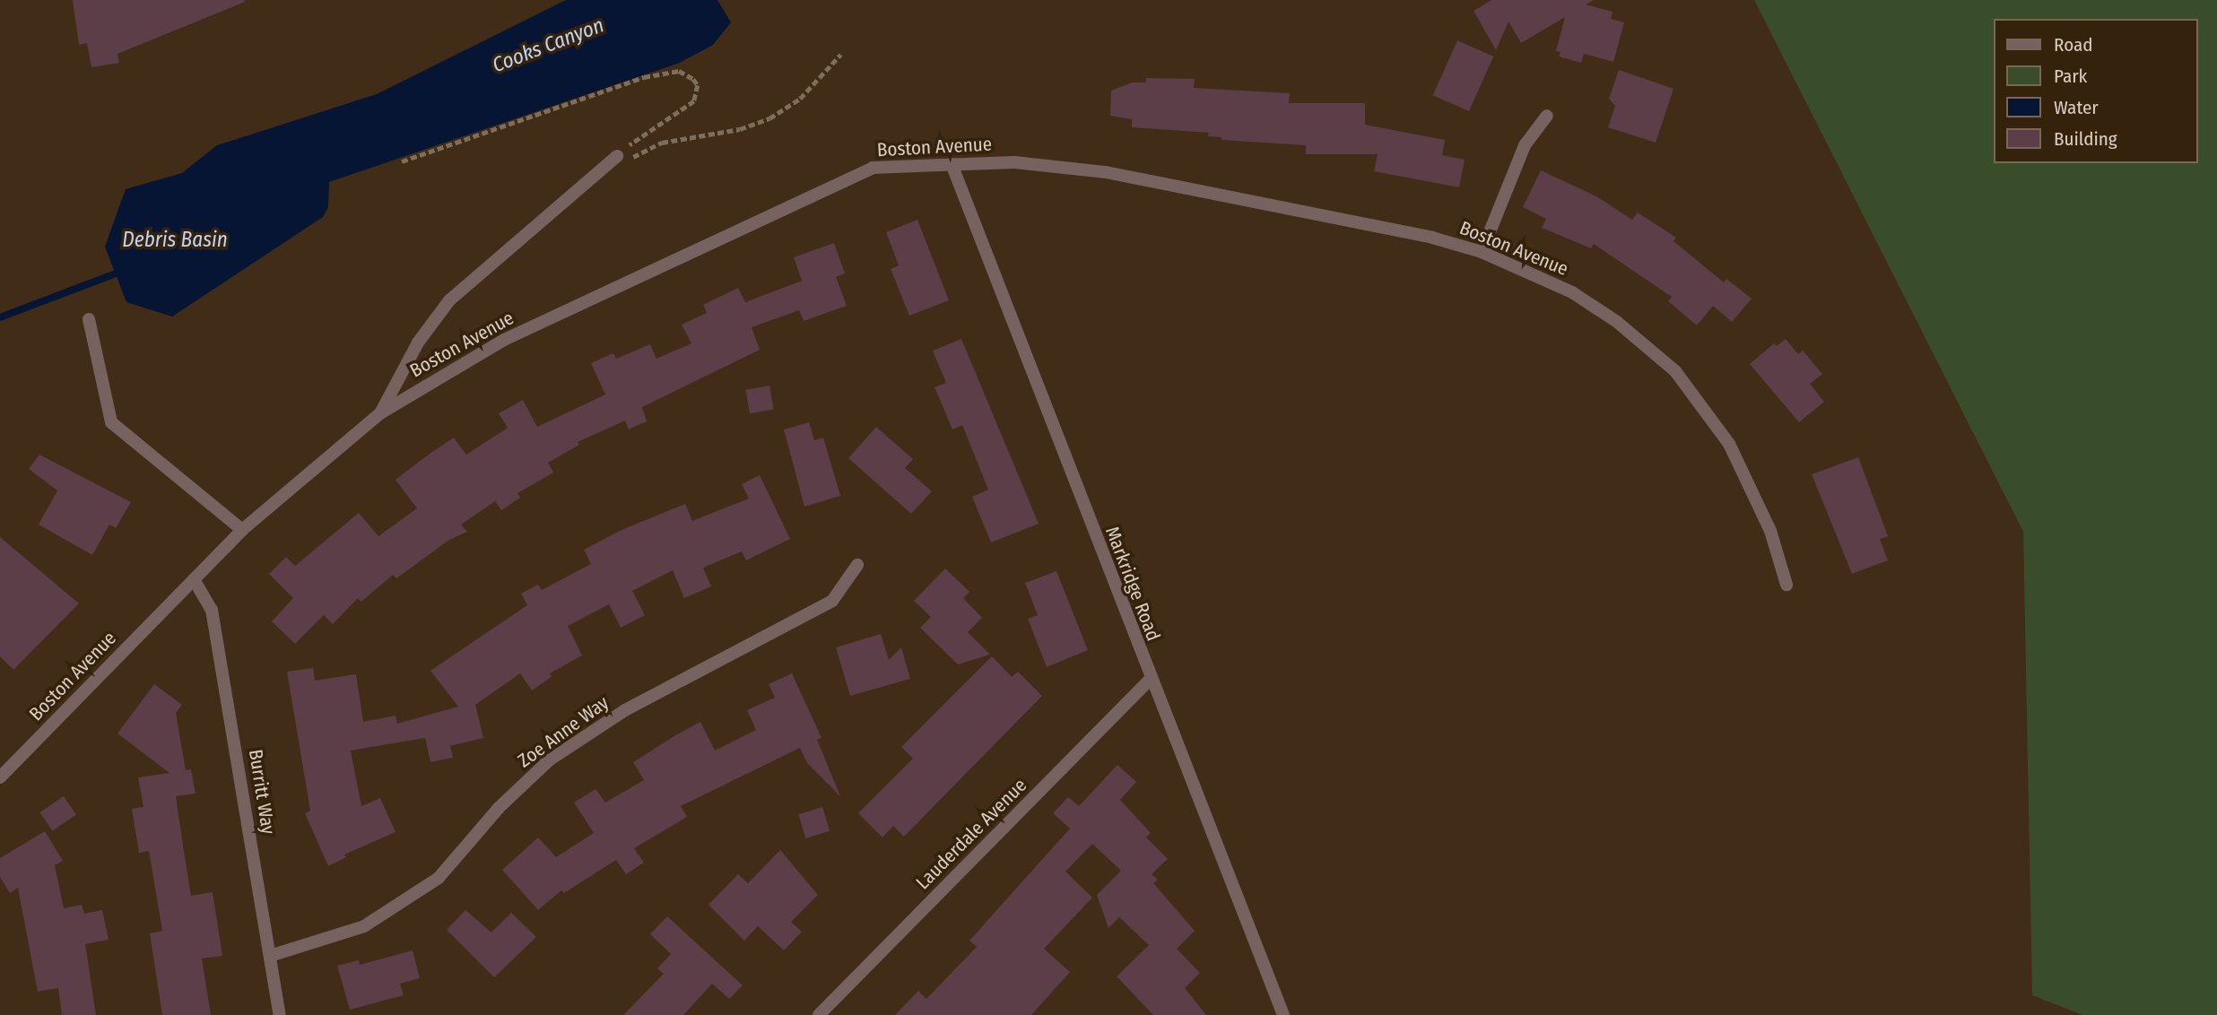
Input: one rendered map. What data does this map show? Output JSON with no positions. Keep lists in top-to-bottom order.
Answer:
{
  "streets": {
    "street": [
      "Boston Avenue",
      "Markridge Road",
      "Zoe Anne Way",
      "Burritt Way",
      "Lauderdale Avenue"
    ]
  },
  "crossings": [
    ["Boston Avenue", "Markridge Road"],
    ["Boston Avenue", "Burritt Way"],
    ["Markridge Road", "Lauderdale Avenue"],
    ["Zoe Anne Way", "Burritt Way"]
  ],
  "water": ["Cooks Canyon", "Debris Basin"],
  "legend": [
    "Road",
    "Park",
    "Water",
    "Building"
  ]
}
